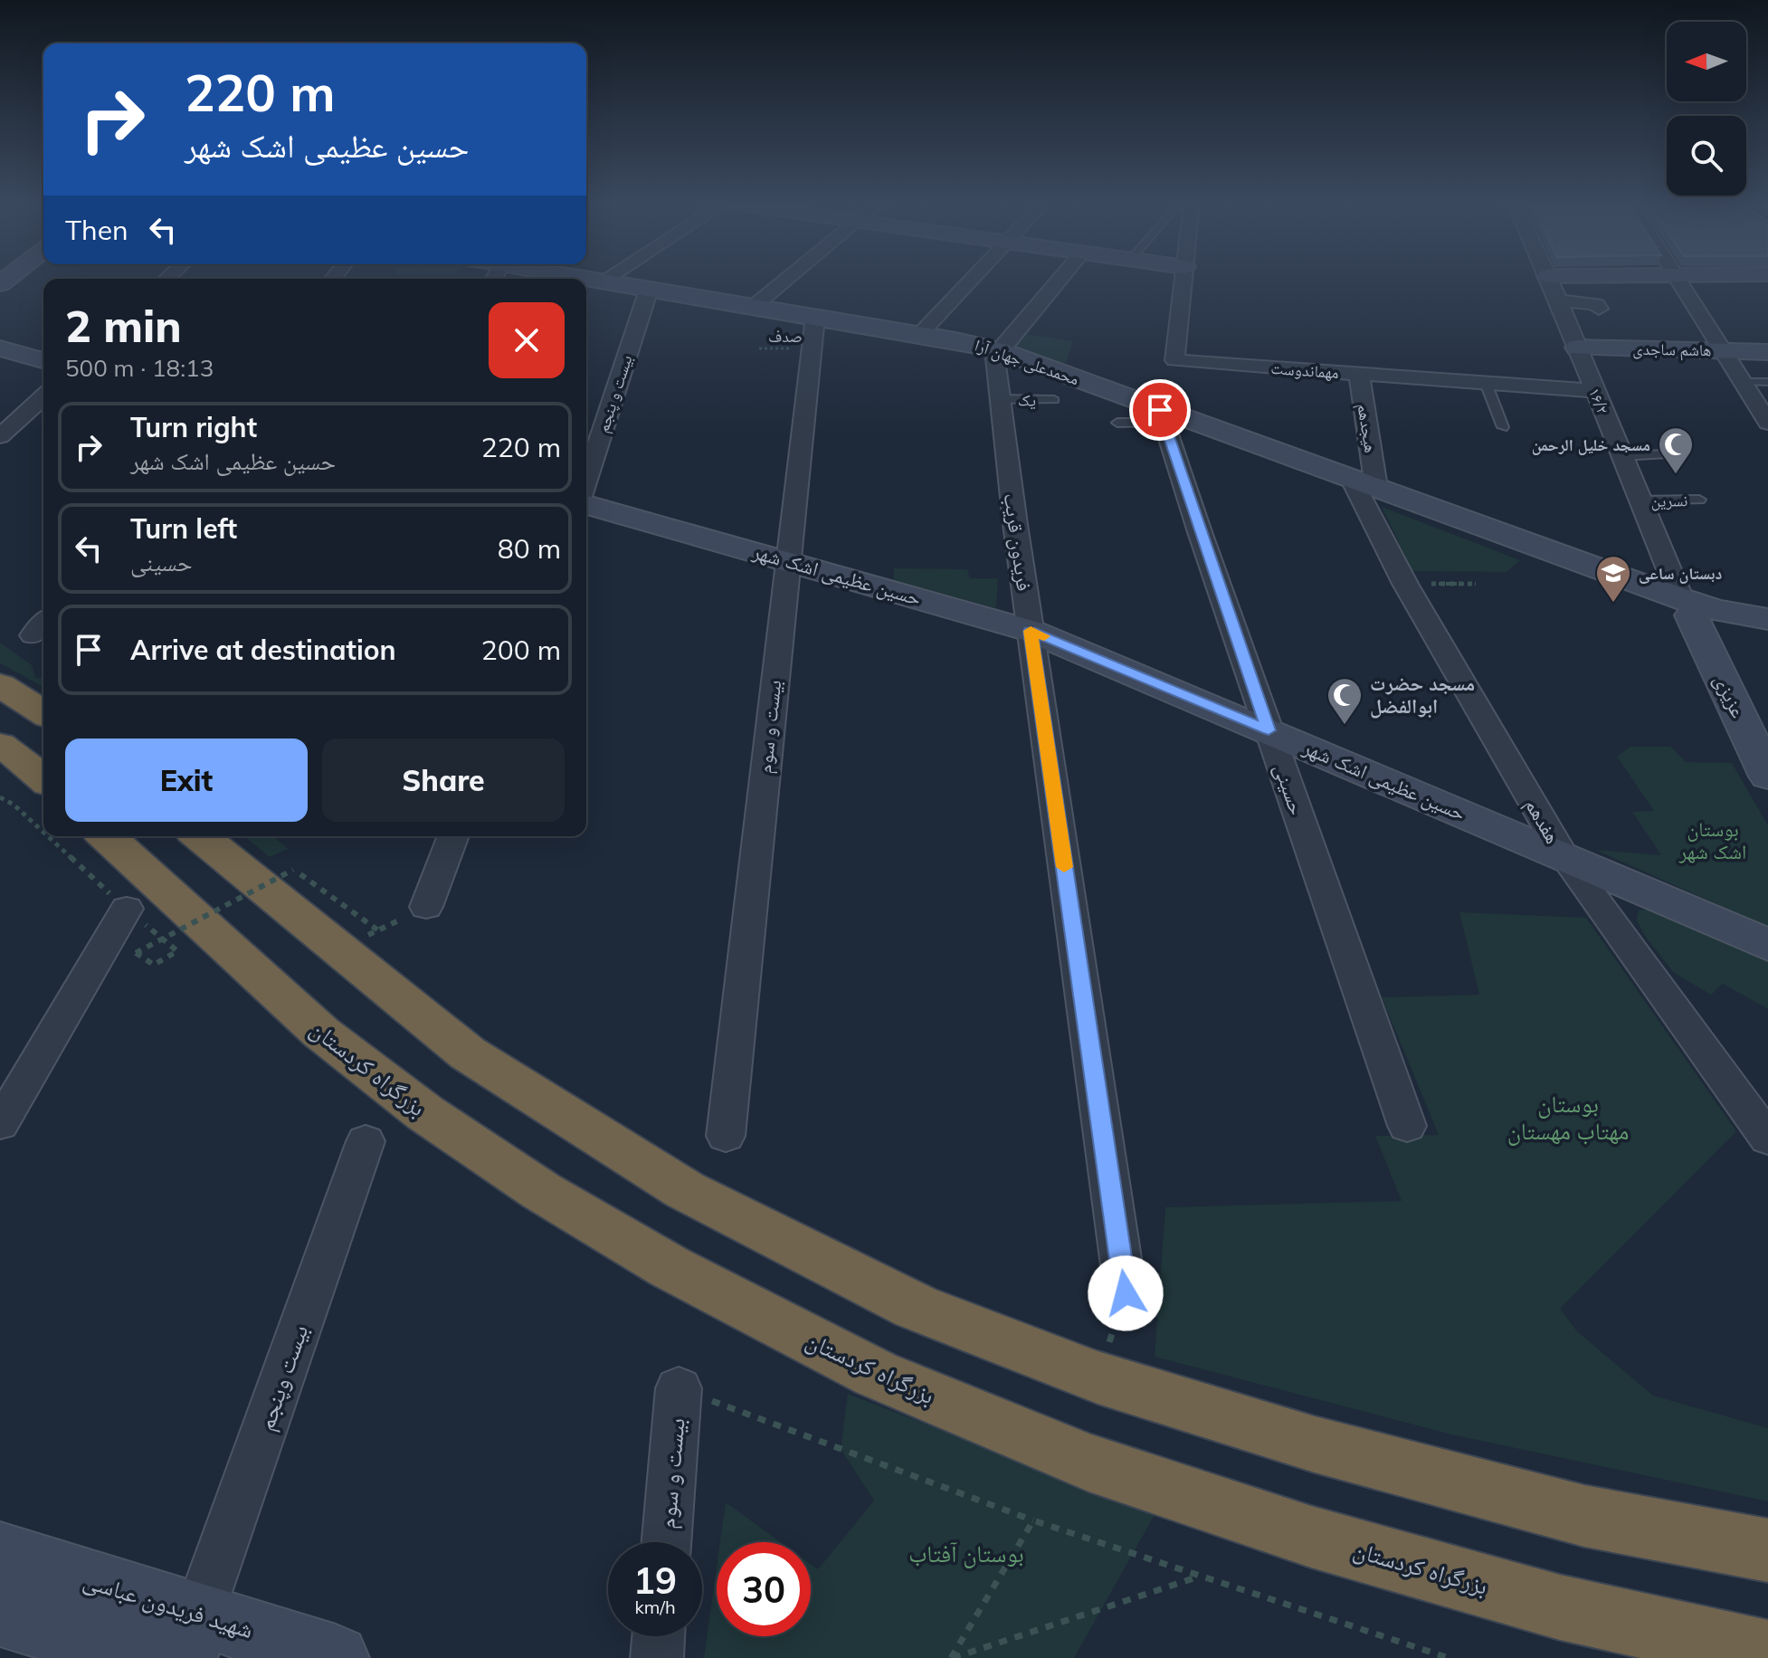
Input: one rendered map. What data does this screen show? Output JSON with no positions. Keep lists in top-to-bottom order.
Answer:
{
  "streets": {
    "highway": ["بزرگراه کردستان"],
    "street": [
      "هاشم ساجدی",
      "محمدعلی جهان آرا",
      "مهماندوست",
      "بیست و پنجم",
      "۱۶/۲",
      "هیجدهم",
      "فریدون قریب",
      "حسین عظیمی اشک شهر",
      "عزیزی",
      "بیست و سوم",
      "حسینی",
      "هفدهم",
      "بیست وپنجم",
      "شهید فریدون عباسی"
    ],
    "lane": ["یک", "نسرین"],
    "path": ["صدف"]
  },
  "crossings": [
    ["صدف", "بیست و سوم"],
    ["هاشم ساجدی", "۱۶/۲"],
    ["محمدعلی جهان آرا", "بیست و پنجم"],
    ["محمدعلی جهان آرا", "۱۶/۲"],
    ["محمدعلی جهان آرا", "هیجدهم"],
    ["محمدعلی جهان آرا", "فریدون قریب"],
    ["محمدعلی جهان آرا", "عزیزی"],
    ["محمدعلی جهان آرا", "بیست و سوم"],
    ["محمدعلی جهان آرا", "حسینی"],
    ["محمدعلی جهان آرا", "هفدهم"],
    ["مهماندوست", "۱۶/۲"],
    ["مهماندوست", "هیجدهم"],
    ["یک", "فریدون قریب"],
    ["۱۶/۲", "نسرین"],
    ["۱۶/۲", "عزیزی"],
    ["هیجدهم", "هفدهم"],
    ["فریدون قریب", "حسین عظیمی اشک شهر"],
    ["حسین عظیمی اشک شهر", "بیست و سوم"],
    ["حسین عظیمی اشک شهر", "حسینی"],
    ["حسین عظیمی اشک شهر", "هفدهم"],
    ["بیست وپنجم", "شهید فریدون عباسی"]
  ],
  "parks": ["بوستان اشک شهر", "بوستان مهتاب مهستان", "بوستان آفتاب"],
  "places": {
    "mosque": ["مسجد خلیل الرحمن", "مسجد حضرت ابوالفضل"],
    "school or university": ["دبستان ساعی"]
  },
  "north": "left",
  "page": {
    "turn": ["220 m", "حسین عظیمی اشک شهر"],
    "then": "Then",
    "heading": ["2 min", "500 m · 18:13"],
    "list": [
      {
        "name": "Turn right",
        "note": "حسین عظیمی اشک شهر",
        "value": "220 m"
      },
      {
        "name": "Turn left",
        "note": "حسینی",
        "value": "80 m"
      },
      {
        "name": "Arrive at destination",
        "value": "200 m"
      }
    ],
    "buttons": ["Exit", "Share"],
    "speed": "19 km/h",
    "limit": "30"
  }
}
